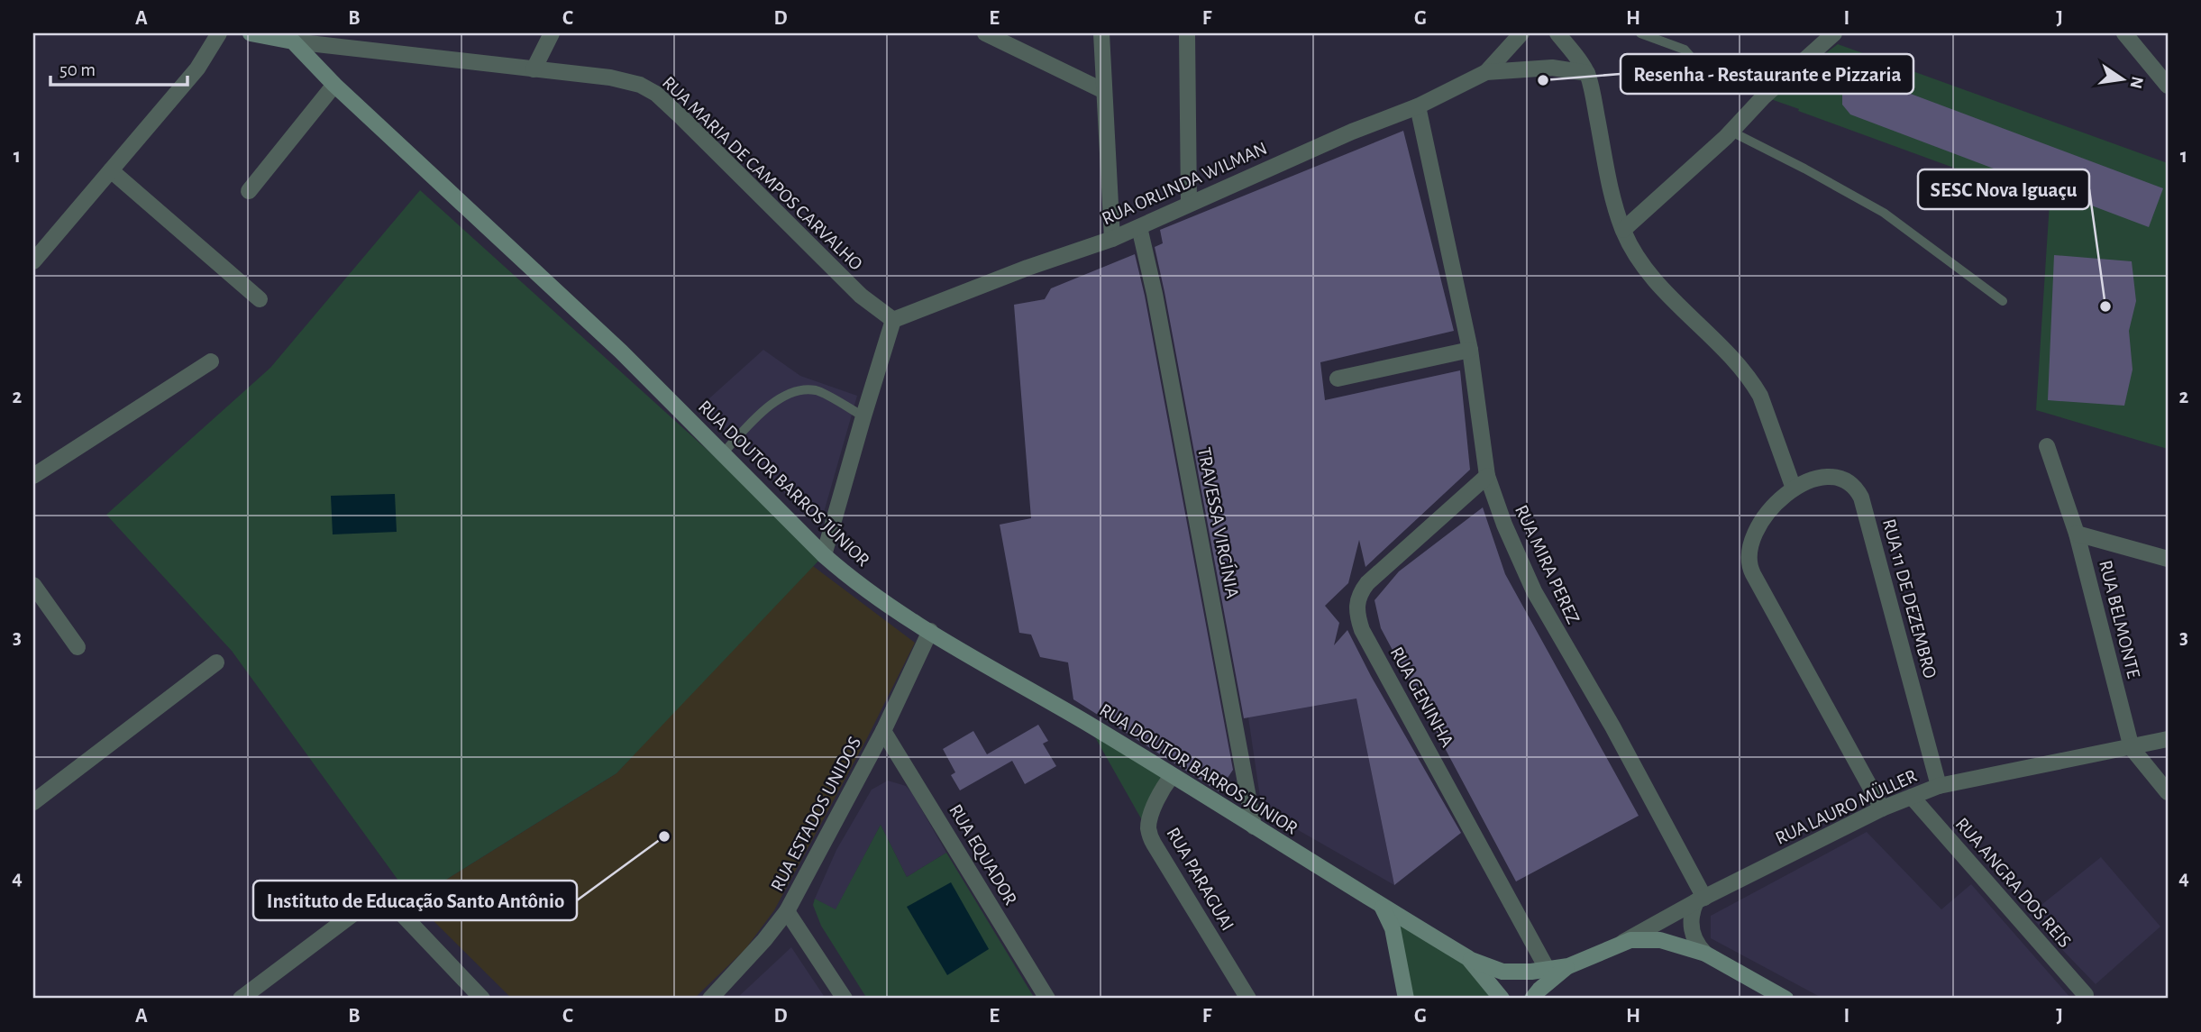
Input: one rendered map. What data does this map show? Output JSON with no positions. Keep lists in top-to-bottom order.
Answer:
{
  "streets": {
    "main road": ["RUA DOUTOR BARROS JÚNIOR", "RUA LAURO MÜLLER"],
    "street": [
      "RUA MARIA DE CAMPOS CARVALHO",
      "RUA ORLINDA WILMAN",
      "TRAVESSA VIRGÍNIA",
      "RUA MIRA PEREZ",
      "RUA 11 DE DEZEMBRO",
      "RUA BELMONTE",
      "RUA GENINHA",
      "RUA ESTADOS UNIDOS",
      "RUA EQUADOR",
      "RUA PARAGUAI",
      "RUA ANGRA DOS REIS"
    ]
  },
  "crossings": [
    ["RUA MARIA DE CAMPOS CARVALHO", "RUA ORLINDA WILMAN"],
    ["RUA MARIA DE CAMPOS CARVALHO", "RUA DOUTOR BARROS JÚNIOR"],
    ["RUA ORLINDA WILMAN", "TRAVESSA VIRGÍNIA"],
    ["RUA ORLINDA WILMAN", "RUA MIRA PEREZ"],
    ["RUA DOUTOR BARROS JÚNIOR", "TRAVESSA VIRGÍNIA"],
    ["RUA DOUTOR BARROS JÚNIOR", "RUA LAURO MÜLLER"],
    ["RUA DOUTOR BARROS JÚNIOR", "RUA ESTADOS UNIDOS"],
    ["RUA DOUTOR BARROS JÚNIOR", "RUA PARAGUAI"],
    ["RUA MIRA PEREZ", "RUA GENINHA"],
    ["RUA MIRA PEREZ", "RUA LAURO MÜLLER"],
    ["RUA 11 DE DEZEMBRO", "RUA LAURO MÜLLER"],
    ["RUA BELMONTE", "RUA LAURO MÜLLER"],
    ["RUA GENINHA", "RUA LAURO MÜLLER"],
    ["RUA LAURO MÜLLER", "RUA ANGRA DOS REIS"],
    ["RUA ESTADOS UNIDOS", "RUA EQUADOR"]
  ],
  "places": ["Resenha - Restaurante e Pizzaria", "SESC Nova Iguaçu", "Instituto de Educação Santo Antônio"],
  "scale_bar": "50 m",
  "north": "right",
  "grid": {
    "columns": [
      "A",
      "B",
      "C",
      "D",
      "E",
      "F",
      "G",
      "H",
      "I",
      "J"
    ],
    "rows": [
      "1",
      "2",
      "3",
      "4"
    ]
  }
}
